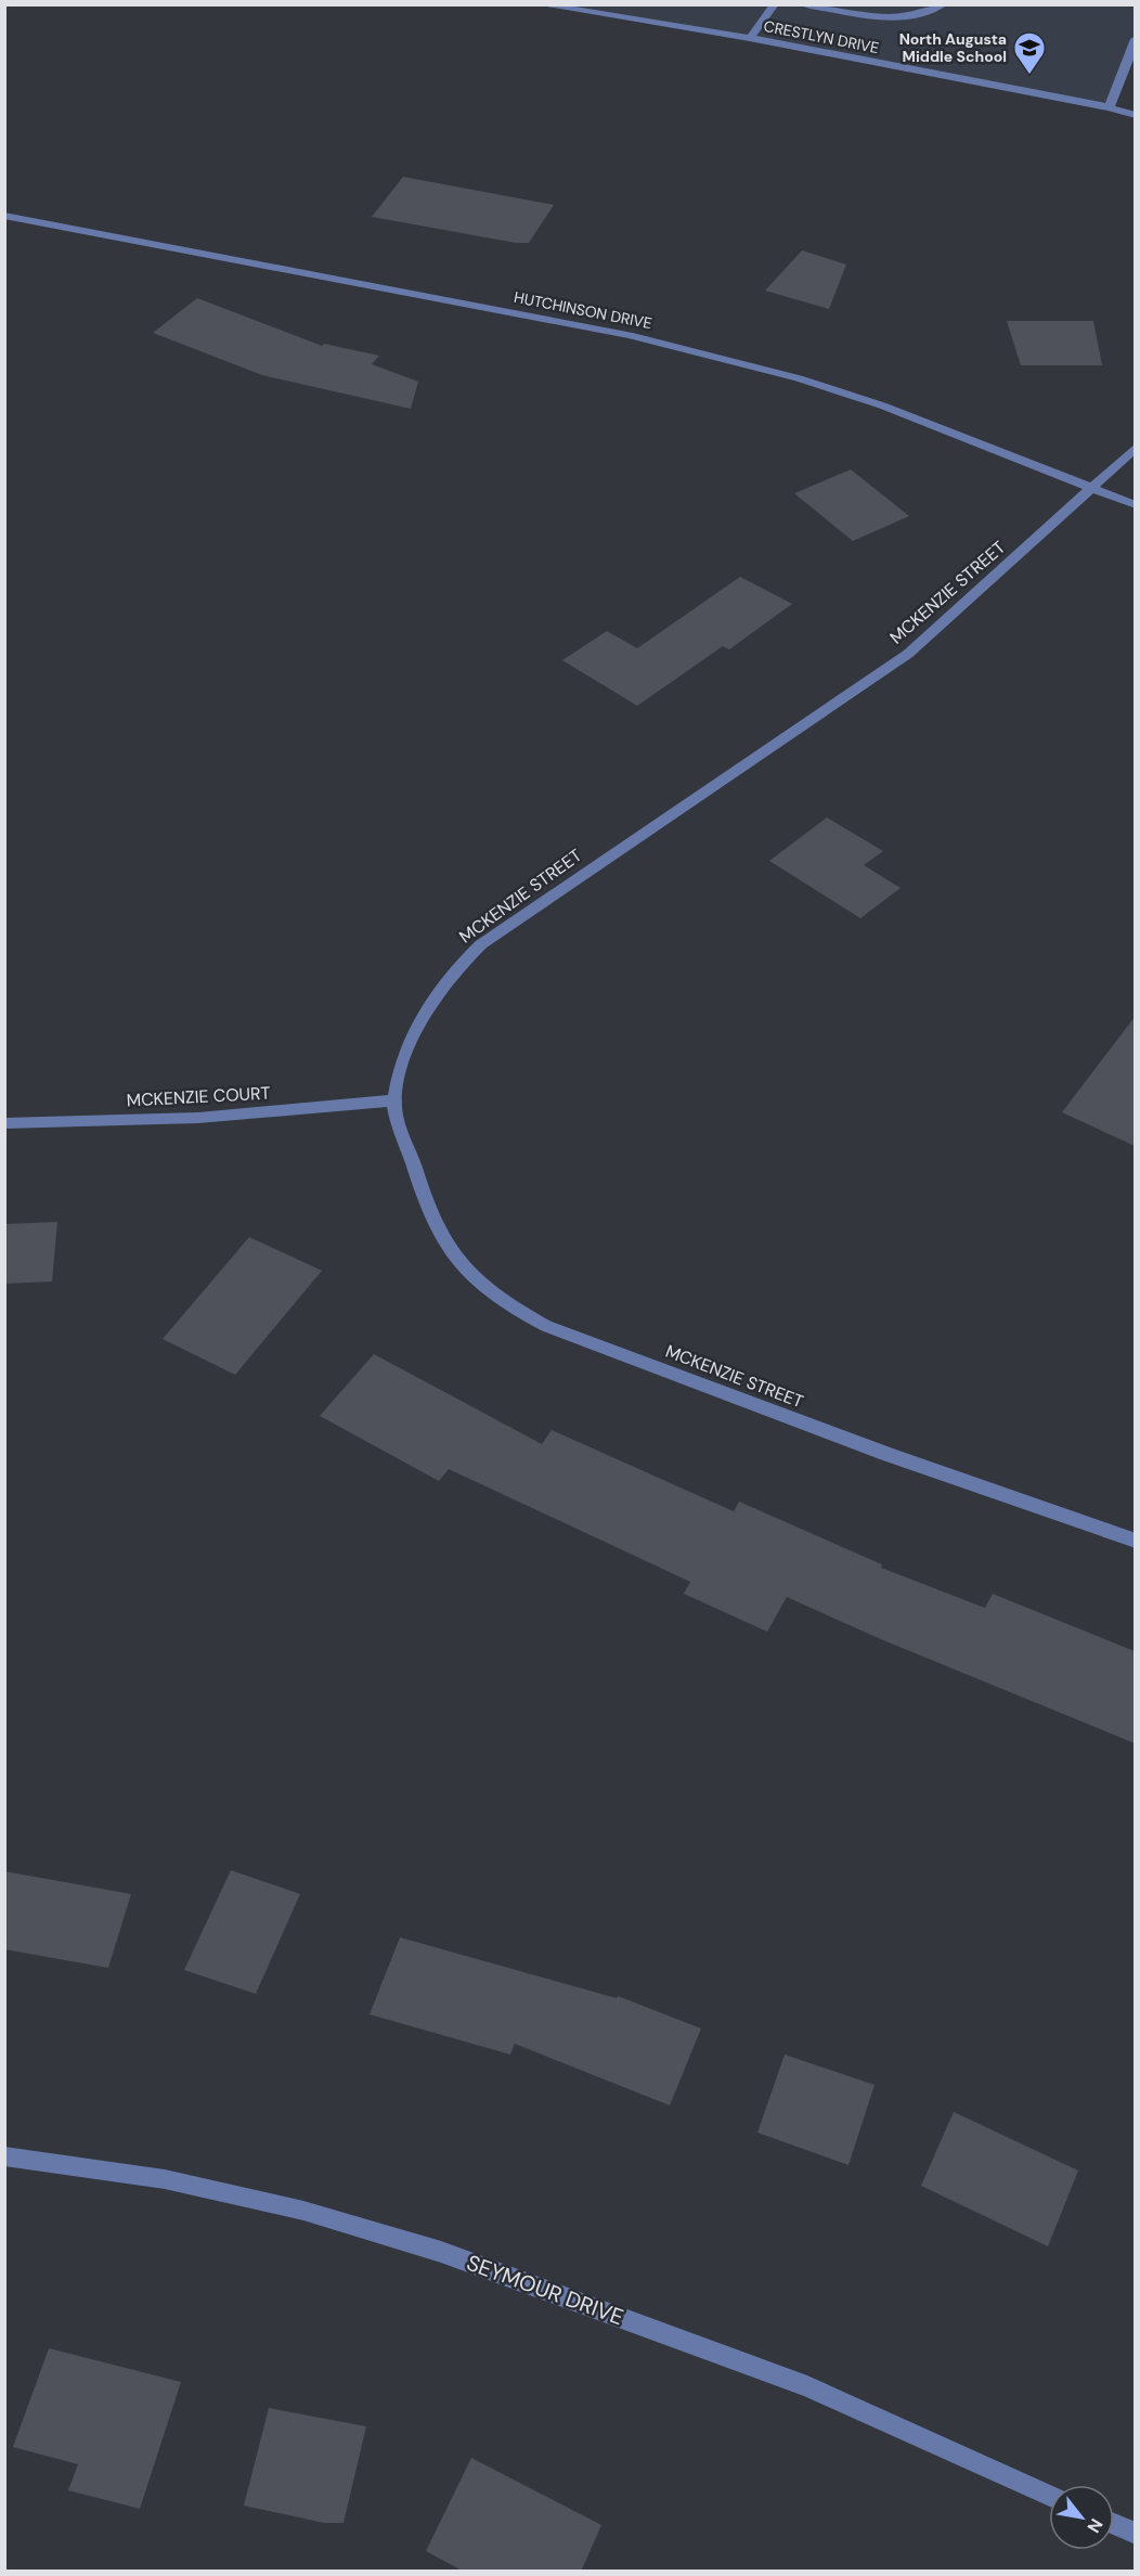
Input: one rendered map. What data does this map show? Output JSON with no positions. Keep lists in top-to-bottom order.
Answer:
{
  "streets": {
    "street": [
      "CRESTLYN DRIVE",
      "HUTCHINSON DRIVE",
      "MCKENZIE STREET",
      "MCKENZIE COURT",
      "SEYMOUR DRIVE"
    ]
  },
  "crossings": [
    ["HUTCHINSON DRIVE", "MCKENZIE STREET"],
    ["MCKENZIE STREET", "MCKENZIE COURT"]
  ],
  "places": {
    "school or university": ["North Augusta Middle School"]
  },
  "north": "bottom right"
}
